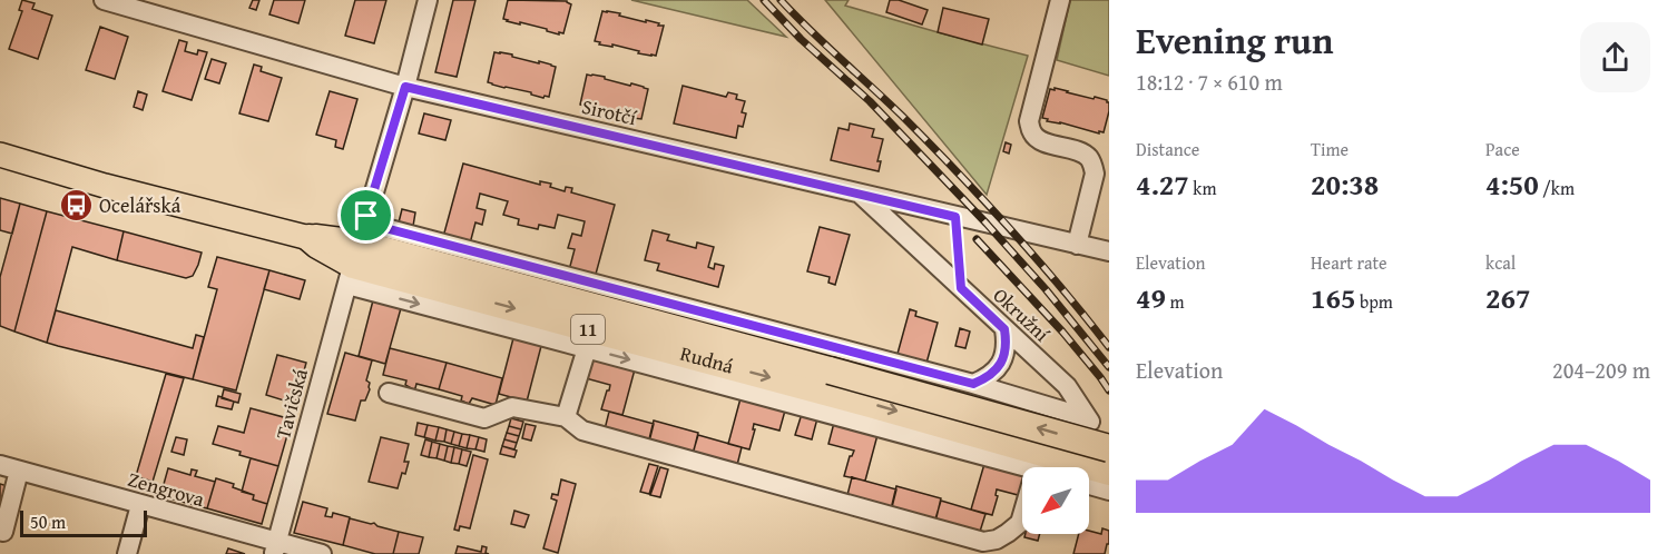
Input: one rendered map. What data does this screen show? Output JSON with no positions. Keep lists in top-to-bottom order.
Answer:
{
  "streets": {
    "highway": ["11", "Rudná"],
    "street": [
      "Sirotčí",
      "Okružní",
      "Tavičská",
      "Zengrova"
    ]
  },
  "crossings": [
    ["Sirotčí", "Okružní"],
    ["Sirotčí", "Tavičská"],
    ["Okružní", "Rudná"],
    ["Rudná", "Tavičská"],
    ["Tavičská", "Zengrova"]
  ],
  "places": {
    "bus stop": ["Ocelářská"]
  },
  "scale_bar": "50 m",
  "north": "bottom left",
  "page": {
    "heading": ["Evening run", "18:12 · 7 × 610 m"],
    "stats": [
      ["Distance", "4.27 km"],
      ["Time", "20:38"],
      ["Pace", "4:50 /km"],
      ["Elevation", "49 m"],
      ["Heart rate", "165 bpm"],
      ["kcal", "267"]
    ],
    "chart": ["Elevation", "204–209 m"],
    "scale": "50 m"
  }
}
